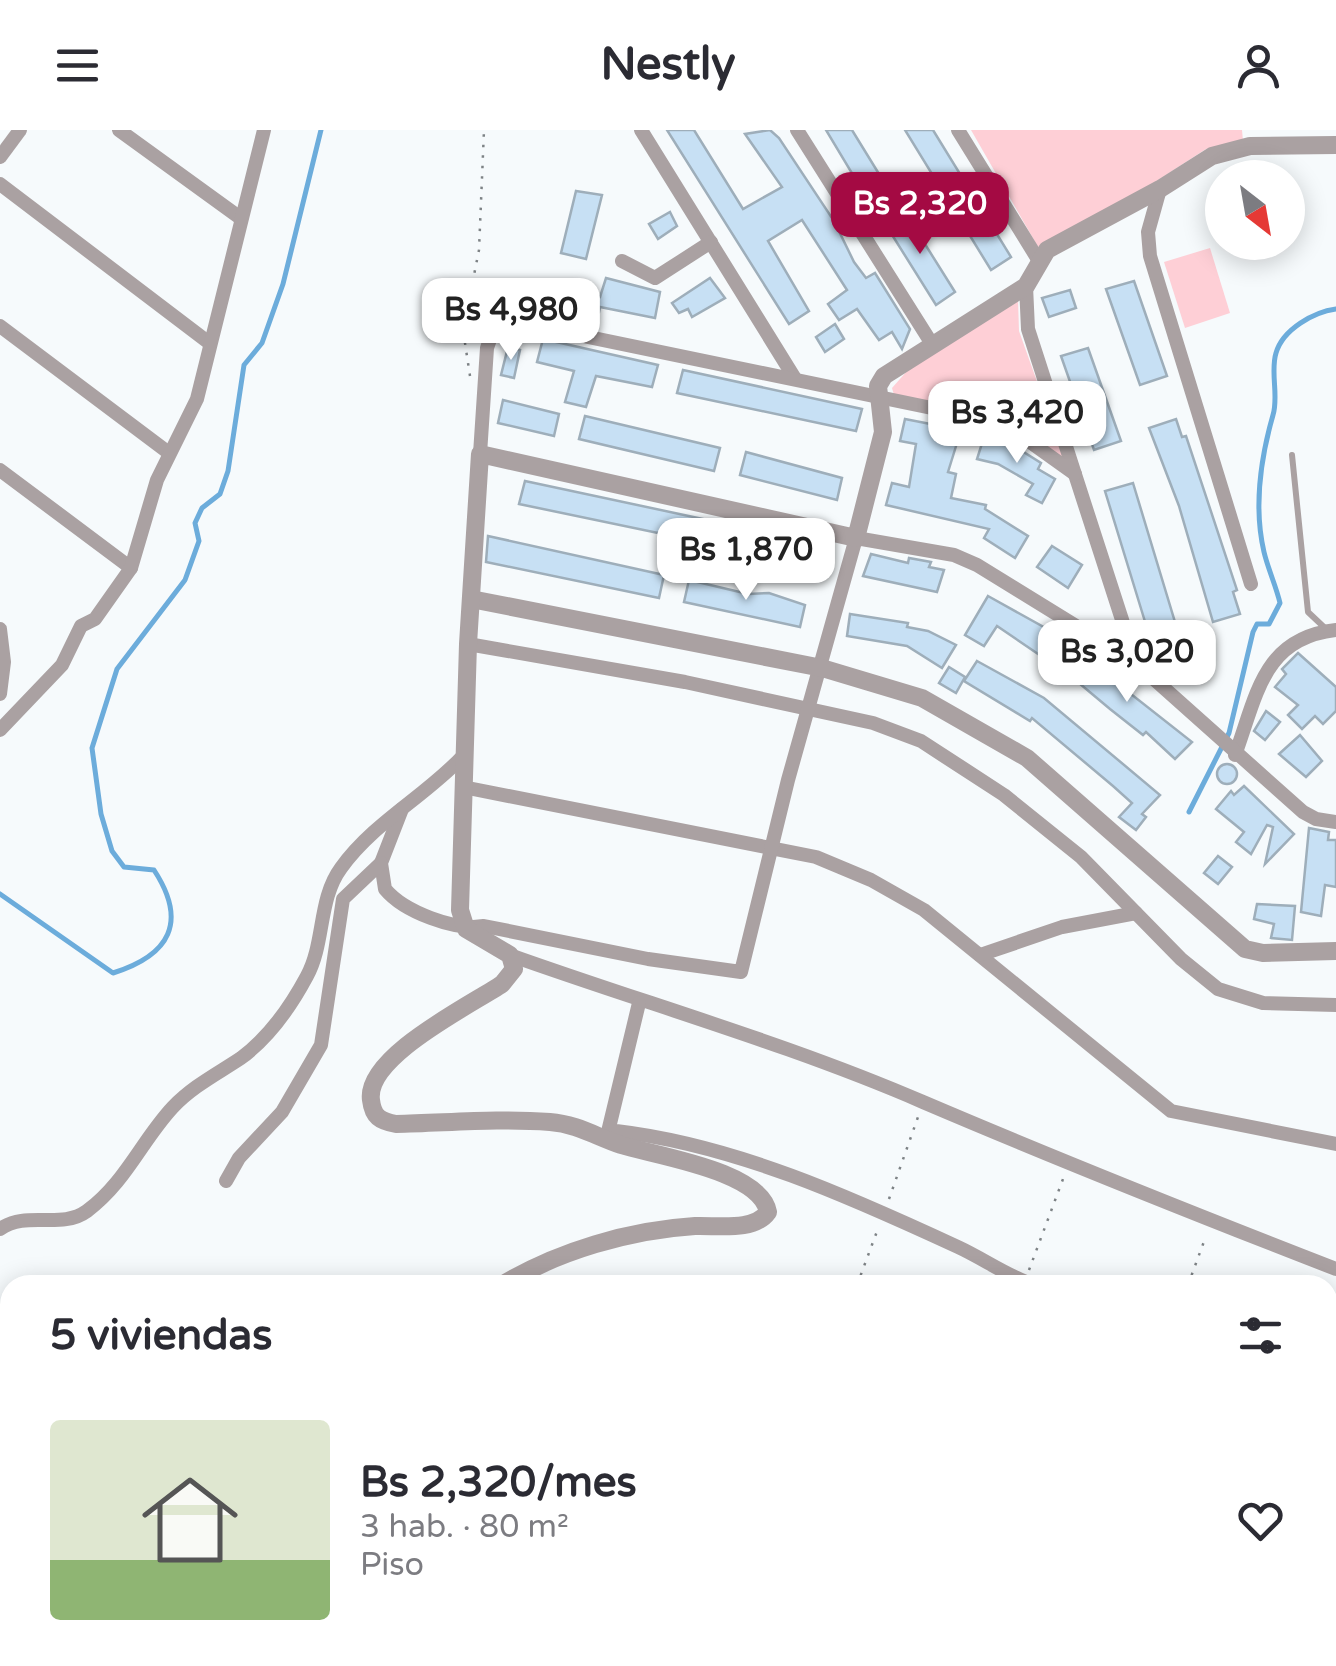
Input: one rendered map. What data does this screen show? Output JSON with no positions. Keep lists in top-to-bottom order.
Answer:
{
  "north": "bottom right",
  "page": {
    "header": "Nestly",
    "price": [
      "Bs 2,320",
      "Bs 4,980",
      "Bs 3,420",
      "Bs 1,870",
      "Bs 3,020"
    ],
    "heading": "5 viviendas",
    "list": [
      {
        "name": "Bs 2,320/mes",
        "note": "3 hab. · 80 m² · Piso"
      }
    ]
  }
}
